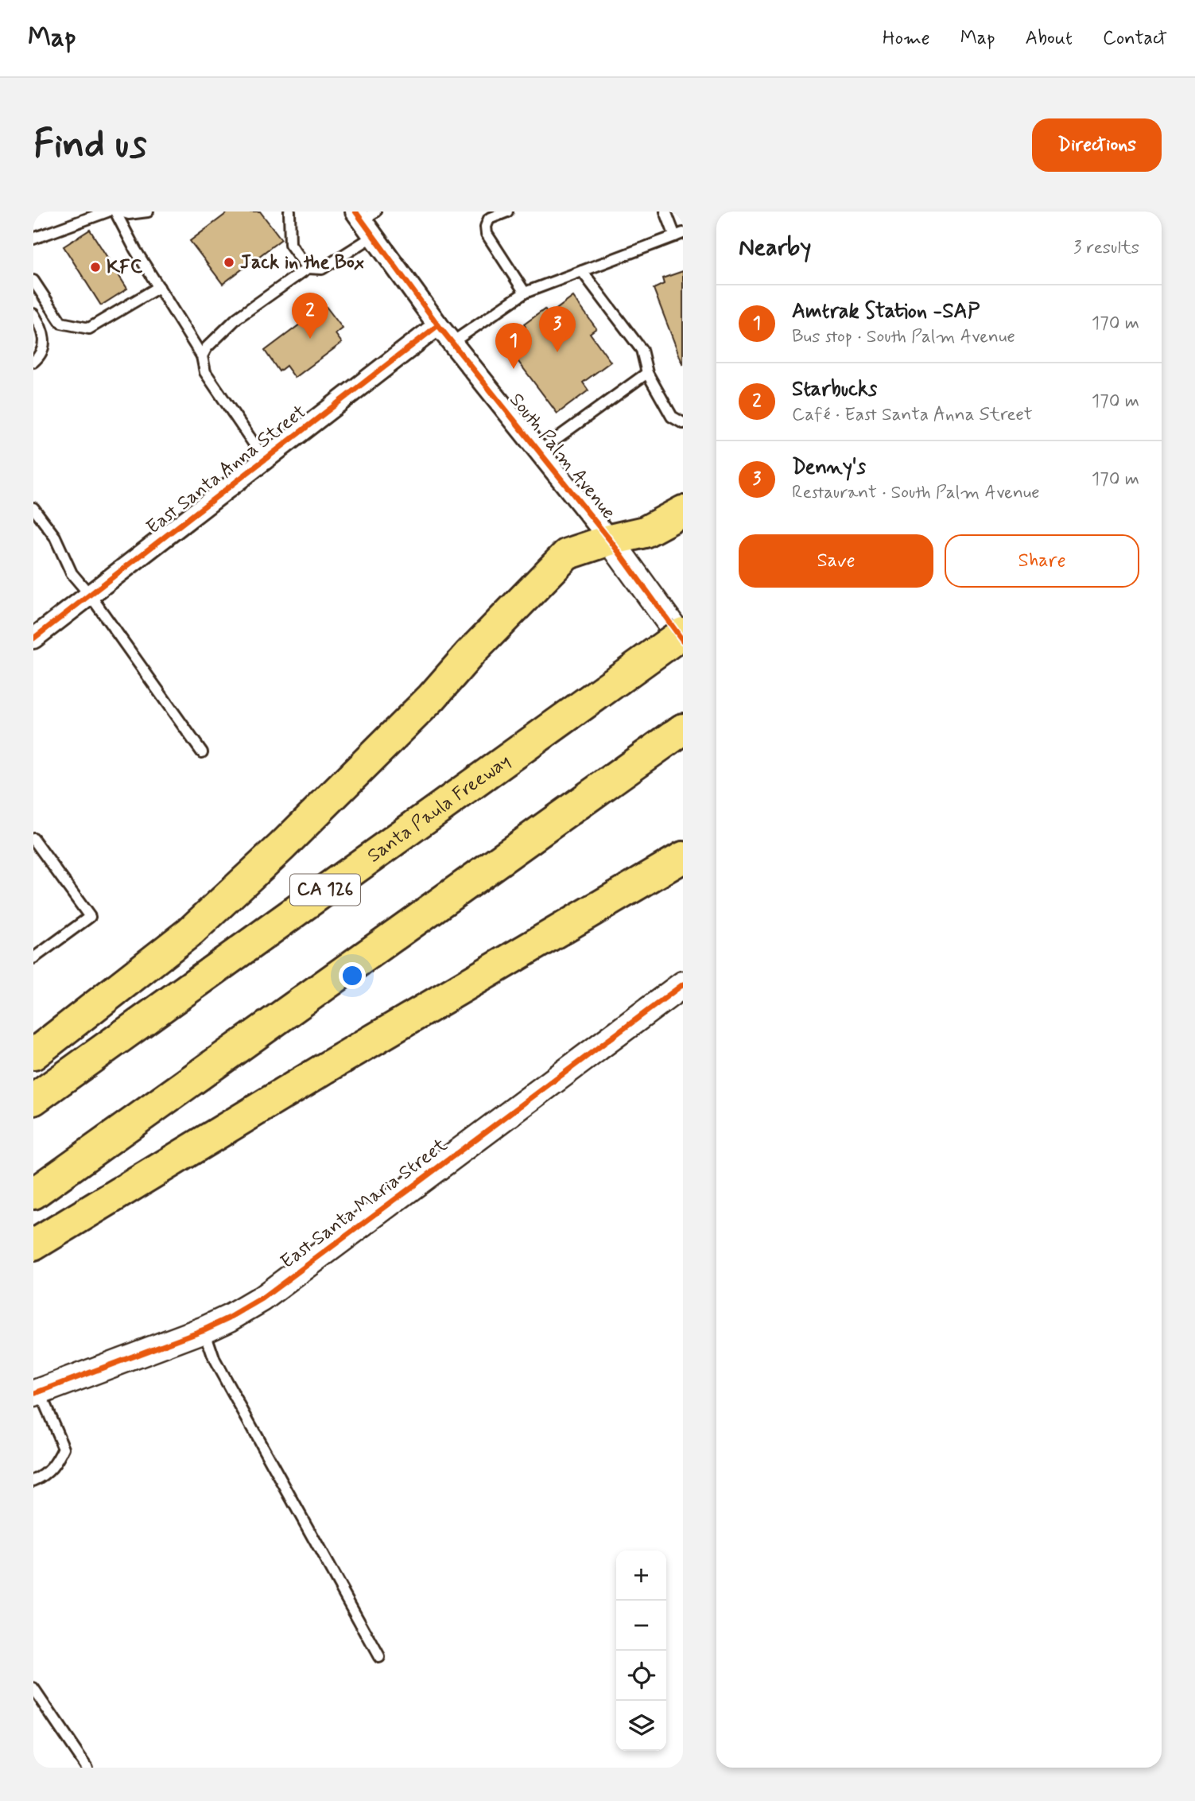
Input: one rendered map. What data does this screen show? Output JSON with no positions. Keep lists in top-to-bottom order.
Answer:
{
  "streets": {
    "highway": ["Santa Paula Freeway", "CA 126"],
    "street": ["South Palm Avenue", "East Santa Anna Street", "East Santa Maria Street"]
  },
  "crossings": [
    ["South Palm Avenue", "East Santa Anna Street"]
  ],
  "places": ["Jack in the Box", "KFC"],
  "page": {
    "header": "Map",
    "nav": [
      "Home",
      "Map",
      "About",
      "Contact"
    ],
    "buttons": [
      "Directions",
      ["Save", "Share"]
    ],
    "title": "Find us",
    "heading": ["Nearby", "3 results"],
    "list": [
      {
        "mark": "1",
        "name": "Amtrak Station -SAP",
        "note": "Bus stop · South Palm Avenue",
        "value": "170 m"
      },
      {
        "mark": "2",
        "name": "Starbucks",
        "note": "Café · East Santa Anna Street",
        "value": "170 m"
      },
      {
        "mark": "3",
        "name": "Denny's",
        "note": "Restaurant · South Palm Avenue",
        "value": "170 m"
      }
    ],
    "pins": ["2", "3", "1"],
    "map_buttons": ["+", "−"]
  }
}
